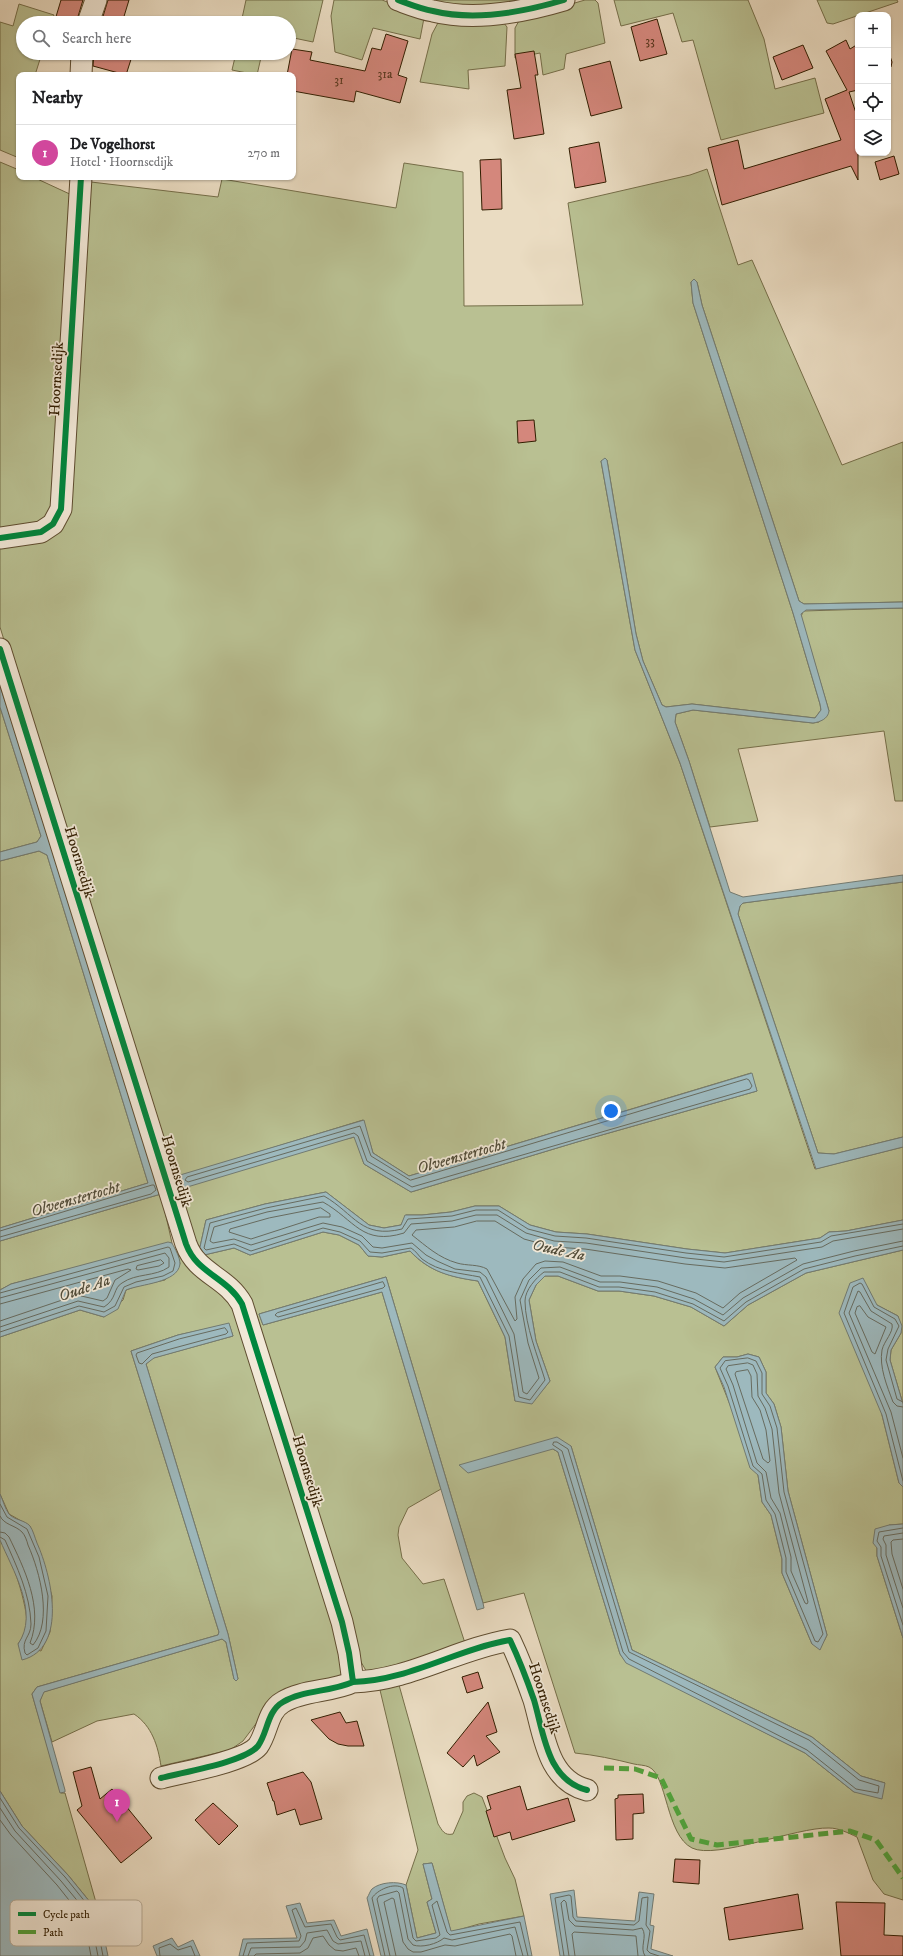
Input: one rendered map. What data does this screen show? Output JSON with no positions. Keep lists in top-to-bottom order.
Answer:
{
  "streets": {
    "street": ["Hoornsedijk"]
  },
  "water": ["Olveenstertocht", "Oude Aa"],
  "house_numbers": ["33", "31a", "31"],
  "legend": ["Cycle path", "Path"],
  "page": {
    "map_buttons": ["+", "−"],
    "search": "Search here",
    "heading": "Nearby",
    "list": [
      {
        "mark": "1",
        "name": "De Vogelhorst",
        "note": "Hotel · Hoornsedijk",
        "value": "270 m"
      }
    ],
    "pins": "1"
  }
}
